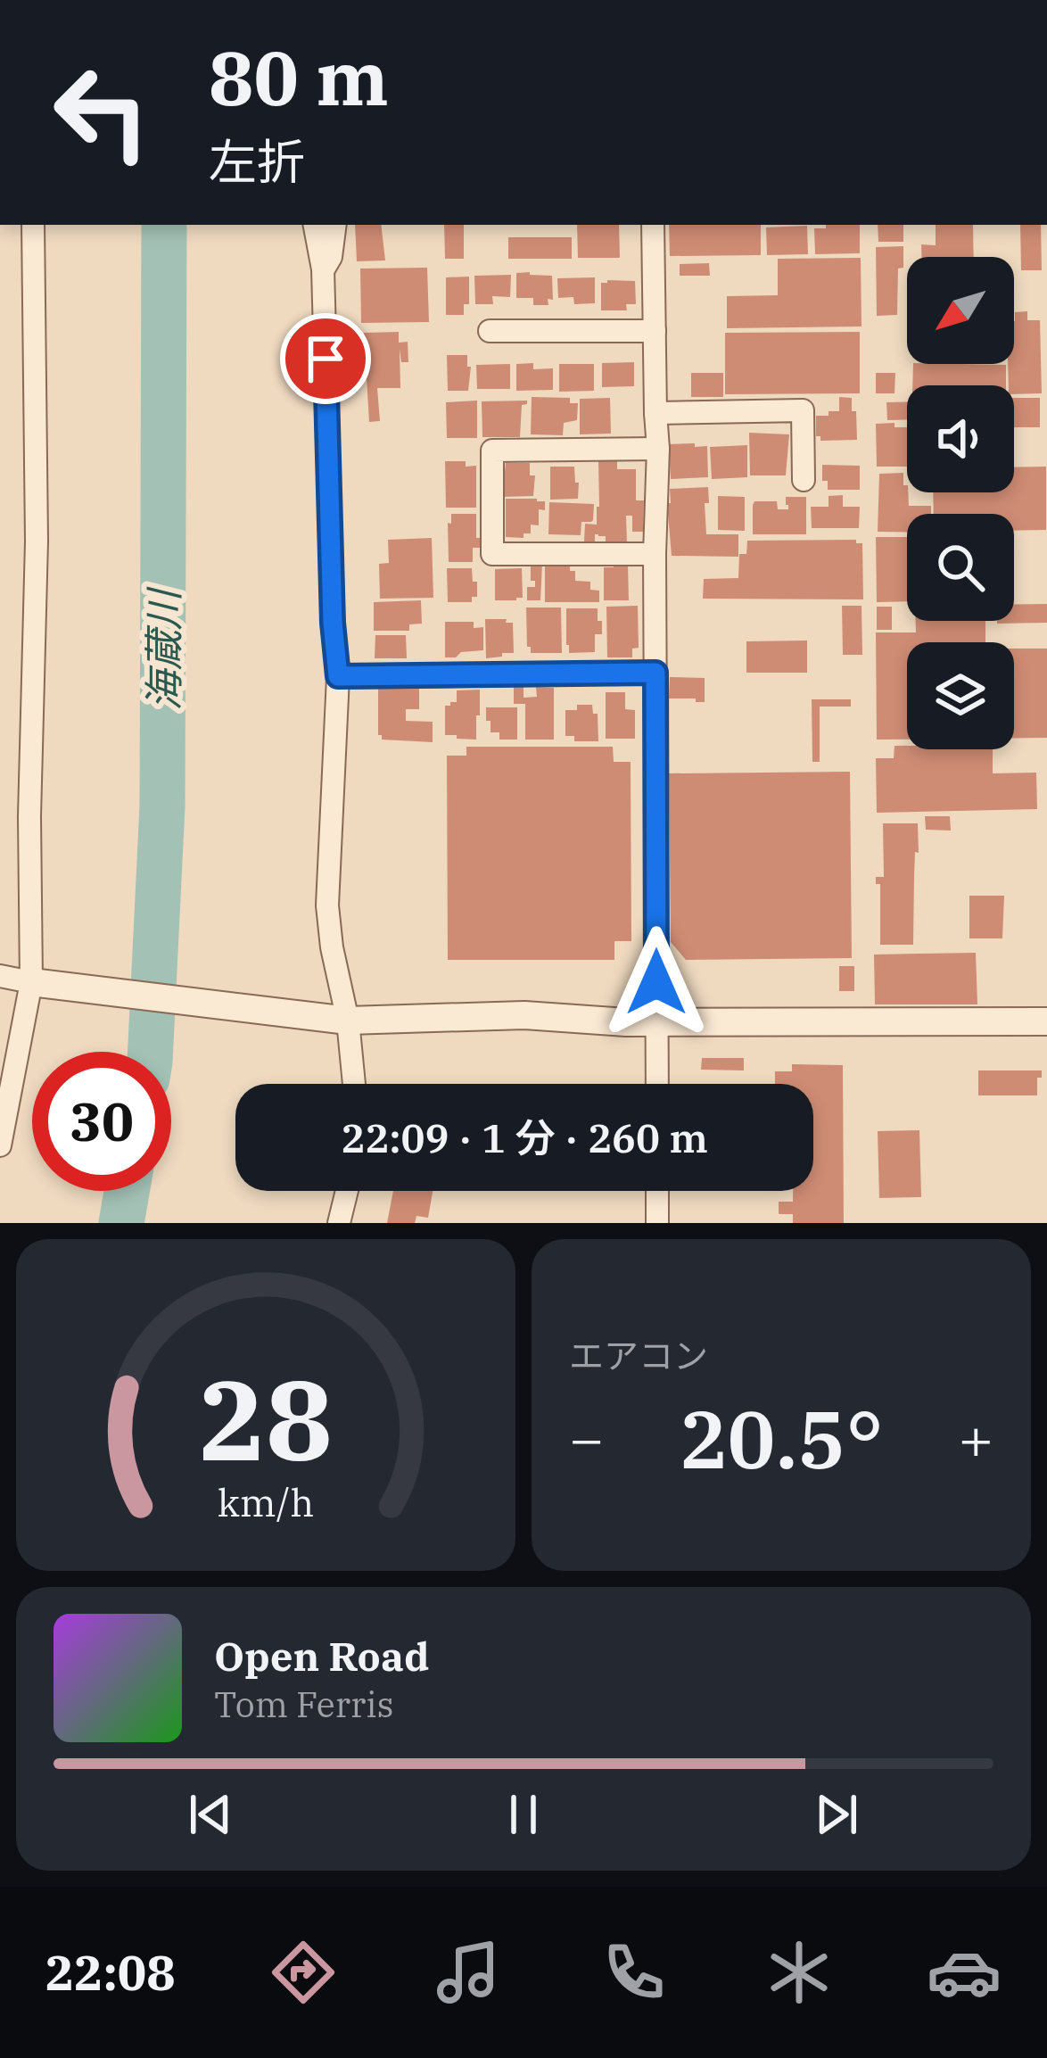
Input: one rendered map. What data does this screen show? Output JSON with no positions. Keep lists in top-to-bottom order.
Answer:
{
  "water": ["海蔵川"],
  "north": "bottom left",
  "page": {
    "turn": ["80 m", "左折"],
    "limit": "30",
    "trip": "22:09 · 1 分 · 260 m",
    "tile": "エアコン",
    "heat": ["−", "20.5°", "+"],
    "song": ["Open Road", "Tom Ferris"],
    "tabs": "22:08",
    "gauge": ["28", "km/h"]
  }
}
